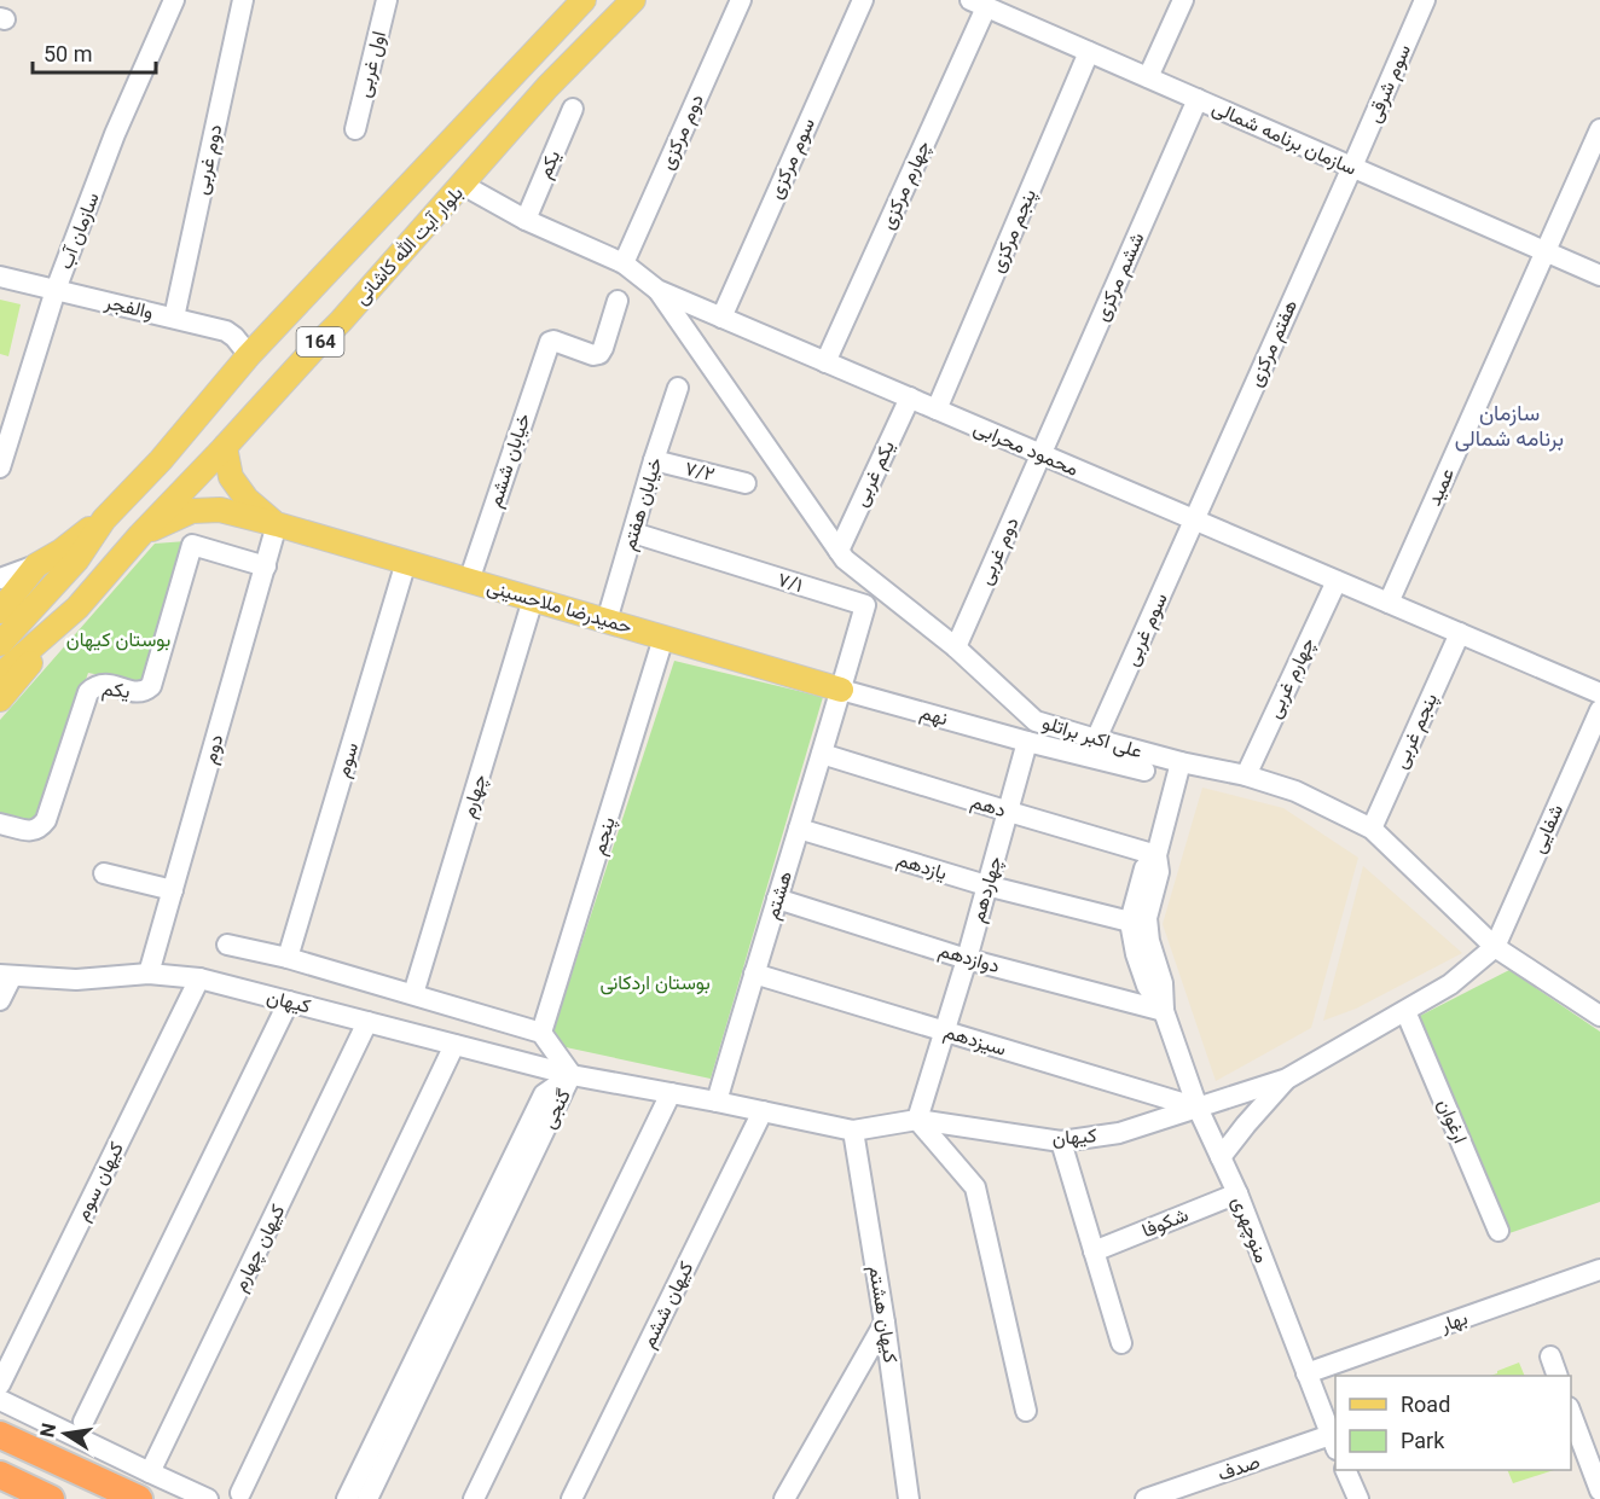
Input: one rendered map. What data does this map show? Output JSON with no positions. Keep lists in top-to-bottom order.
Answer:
{
  "streets": {
    "main road": ["بلوار آیت الله کاشانی", "164", "حمیدرضا ملاحسینی"],
    "street": [
      "اول غربی",
      "سوم شرقی",
      "دوم مرکزی",
      "سازمان برنامه شمالی",
      "سوم مرکزی",
      "دوم غربی",
      "یکم",
      "چهارم مرکزی",
      "سازمان آب",
      "پنجم مرکزی",
      "ششم مرکزی",
      "والفجر",
      "هفتم مرکزی",
      "محمود محرابی",
      "خیابان ششم",
      "۷/۲",
      "یکم غربی",
      "عمید",
      "خیابان هفتم",
      "۷/۱",
      "سوم غربی",
      "چهارم غربی",
      "نهم",
      "پنجم غربی",
      "علی اکبر براتلو",
      "دوم",
      "سوم",
      "چهارم",
      "دهم",
      "شفایی",
      "پنجم",
      "یازدهم",
      "چهاردهم",
      "هشتم",
      "دوازدهم",
      "کیهان",
      "سیزدهم",
      "گنجی",
      "ارغوان",
      "کیهان سوم",
      "شکوفا",
      "منوچهری",
      "کیهان چهارم",
      "کیهان ششم",
      "کیهان هشتم",
      "بهار",
      "صدف"
    ]
  },
  "crossings": [
    ["سوم شرقی", "سازمان برنامه شمالی"],
    ["سوم شرقی", "هفتم مرکزی"],
    ["دوم مرکزی", "محمود محرابی"],
    ["سازمان برنامه شمالی", "چهارم مرکزی"],
    ["سازمان برنامه شمالی", "پنجم مرکزی"],
    ["سازمان برنامه شمالی", "ششم مرکزی"],
    ["سازمان برنامه شمالی", "هفتم مرکزی"],
    ["سازمان برنامه شمالی", "عمید"],
    ["سوم مرکزی", "محمود محرابی"],
    ["دوم غربی", "ششم مرکزی"],
    ["دوم غربی", "والفجر"],
    ["دوم غربی", "محمود محرابی"],
    ["دوم غربی", "علی اکبر براتلو"],
    ["یکم", "محمود محرابی"],
    ["یکم", "دوم"],
    ["چهارم مرکزی", "محمود محرابی"],
    ["سازمان آب", "والفجر"],
    ["پنجم مرکزی", "محمود محرابی"],
    ["بلوار آیت الله کاشانی", "والفجر"],
    ["بلوار آیت الله کاشانی", "محمود محرابی"],
    ["بلوار آیت الله کاشانی", "حمیدرضا ملاحسینی"],
    ["ششم مرکزی", "محمود محرابی"],
    ["هفتم مرکزی", "محمود محرابی"],
    ["هفتم مرکزی", "سوم غربی"],
    ["محمود محرابی", "یکم غربی"],
    ["محمود محرابی", "عمید"],
    ["محمود محرابی", "سوم غربی"],
    ["محمود محرابی", "چهارم غربی"],
    ["محمود محرابی", "پنجم غربی"],
    ["محمود محرابی", "علی اکبر براتلو"],
    ["خیابان ششم", "حمیدرضا ملاحسینی"],
    ["۷/۲", "خیابان هفتم"],
    ["یکم غربی", "علی اکبر براتلو"],
    ["خیابان هفتم", "۷/۱"],
    ["خیابان هفتم", "حمیدرضا ملاحسینی"],
    ["۷/۱", "حمیدرضا ملاحسینی"],
    ["۷/۱", "نهم"],
    ["۷/۱", "هشتم"],
    ["حمیدرضا ملاحسینی", "نهم"],
    ["حمیدرضا ملاحسینی", "دوم"],
    ["حمیدرضا ملاحسینی", "سوم"],
    ["حمیدرضا ملاحسینی", "چهارم"],
    ["حمیدرضا ملاحسینی", "پنجم"],
    ["حمیدرضا ملاحسینی", "هشتم"],
    ["سوم غربی", "علی اکبر براتلو"],
    ["چهارم غربی", "علی اکبر براتلو"],
    ["نهم", "چهاردهم"],
    ["نهم", "هشتم"],
    ["پنجم غربی", "علی اکبر براتلو"],
    ["علی اکبر براتلو", "شفایی"],
    ["علی اکبر براتلو", "کیهان"],
    ["علی اکبر براتلو", "منوچهری"],
    ["دوم", "کیهان"],
    ["سوم", "کیهان"],
    ["چهارم", "کیهان"],
    ["دهم", "چهاردهم"],
    ["دهم", "هشتم"],
    ["دهم", "منوچهری"],
    ["شفایی", "کیهان"],
    ["پنجم", "کیهان"],
    ["یازدهم", "چهاردهم"],
    ["یازدهم", "هشتم"],
    ["یازدهم", "منوچهری"],
    ["چهاردهم", "دوازدهم"],
    ["چهاردهم", "کیهان"],
    ["چهاردهم", "سیزدهم"],
    ["هشتم", "دوازدهم"],
    ["هشتم", "کیهان"],
    ["هشتم", "سیزدهم"],
    ["دوازدهم", "منوچهری"],
    ["کیهان", "سیزدهم"],
    ["کیهان", "گنجی"],
    ["کیهان", "ارغوان"],
    ["کیهان", "کیهان سوم"],
    ["کیهان", "منوچهری"],
    ["کیهان", "کیهان چهارم"],
    ["کیهان", "کیهان ششم"],
    ["کیهان", "کیهان هشتم"],
    ["سیزدهم", "منوچهری"],
    ["شکوفا", "منوچهری"],
    ["منوچهری", "بهار"],
    ["منوچهری", "صدف"]
  ],
  "districts": ["سازمان برنامه شمالی"],
  "parks": ["بوستان کیهان", "بوستان اردکانی"],
  "legend": ["Road", "Park"],
  "scale_bar": "50 m",
  "north": "left"
}
